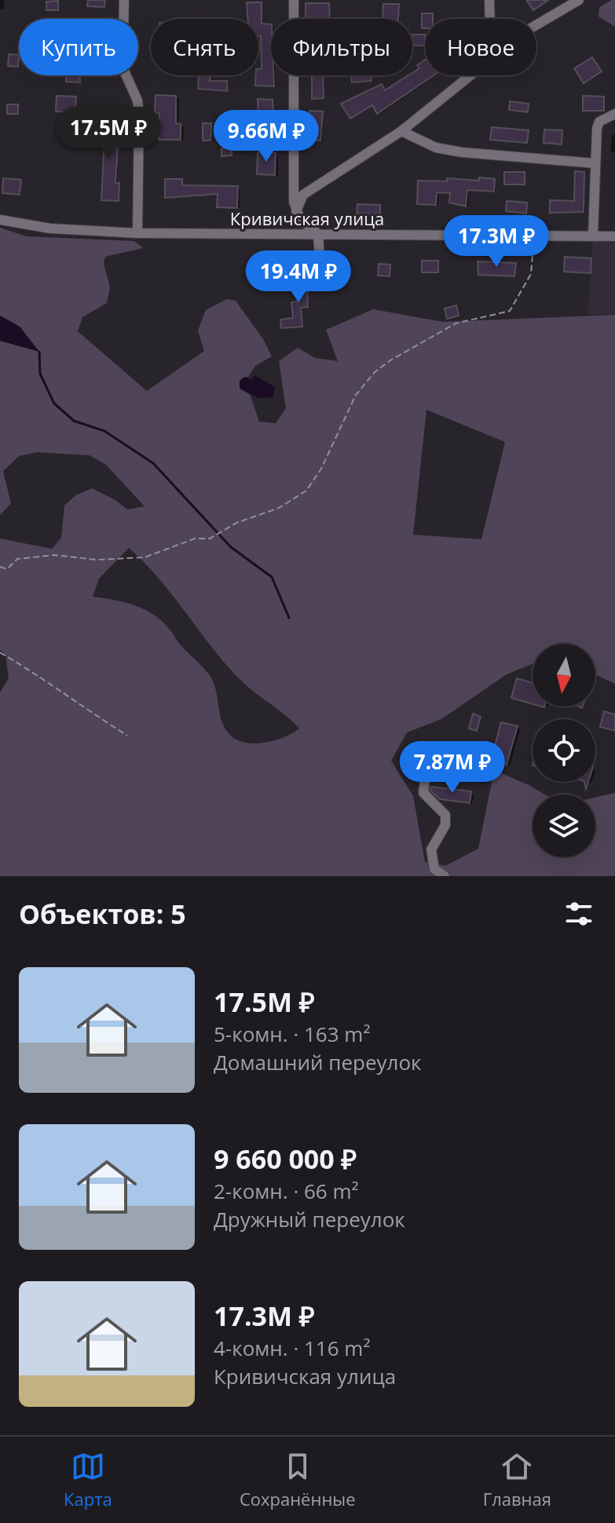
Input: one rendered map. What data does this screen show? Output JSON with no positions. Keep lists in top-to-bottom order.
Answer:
{
  "streets": {
    "street": ["Кривичская улица"]
  },
  "north": "bottom",
  "page": {
    "chip": [
      "Купить",
      "Снять",
      "Фильтры",
      "Новое"
    ],
    "price": [
      "17.5M ₽",
      "9.66M ₽",
      "17.3M ₽",
      "19.4M ₽",
      "7.87M ₽"
    ],
    "heading": "Объектов: 5",
    "list": [
      {
        "name": "17.5M ₽",
        "note": "5-комн. · 163 m² · Домашний переулок"
      },
      {
        "name": "9 660 000 ₽",
        "note": "2-комн. · 66 m² · Дружный переулок"
      },
      {
        "name": "17.3M ₽",
        "note": "4-комн. · 116 m² · Кривичская улица"
      }
    ],
    "tabs": ["Карта", "Сохранённые", "Главная"]
  }
}
